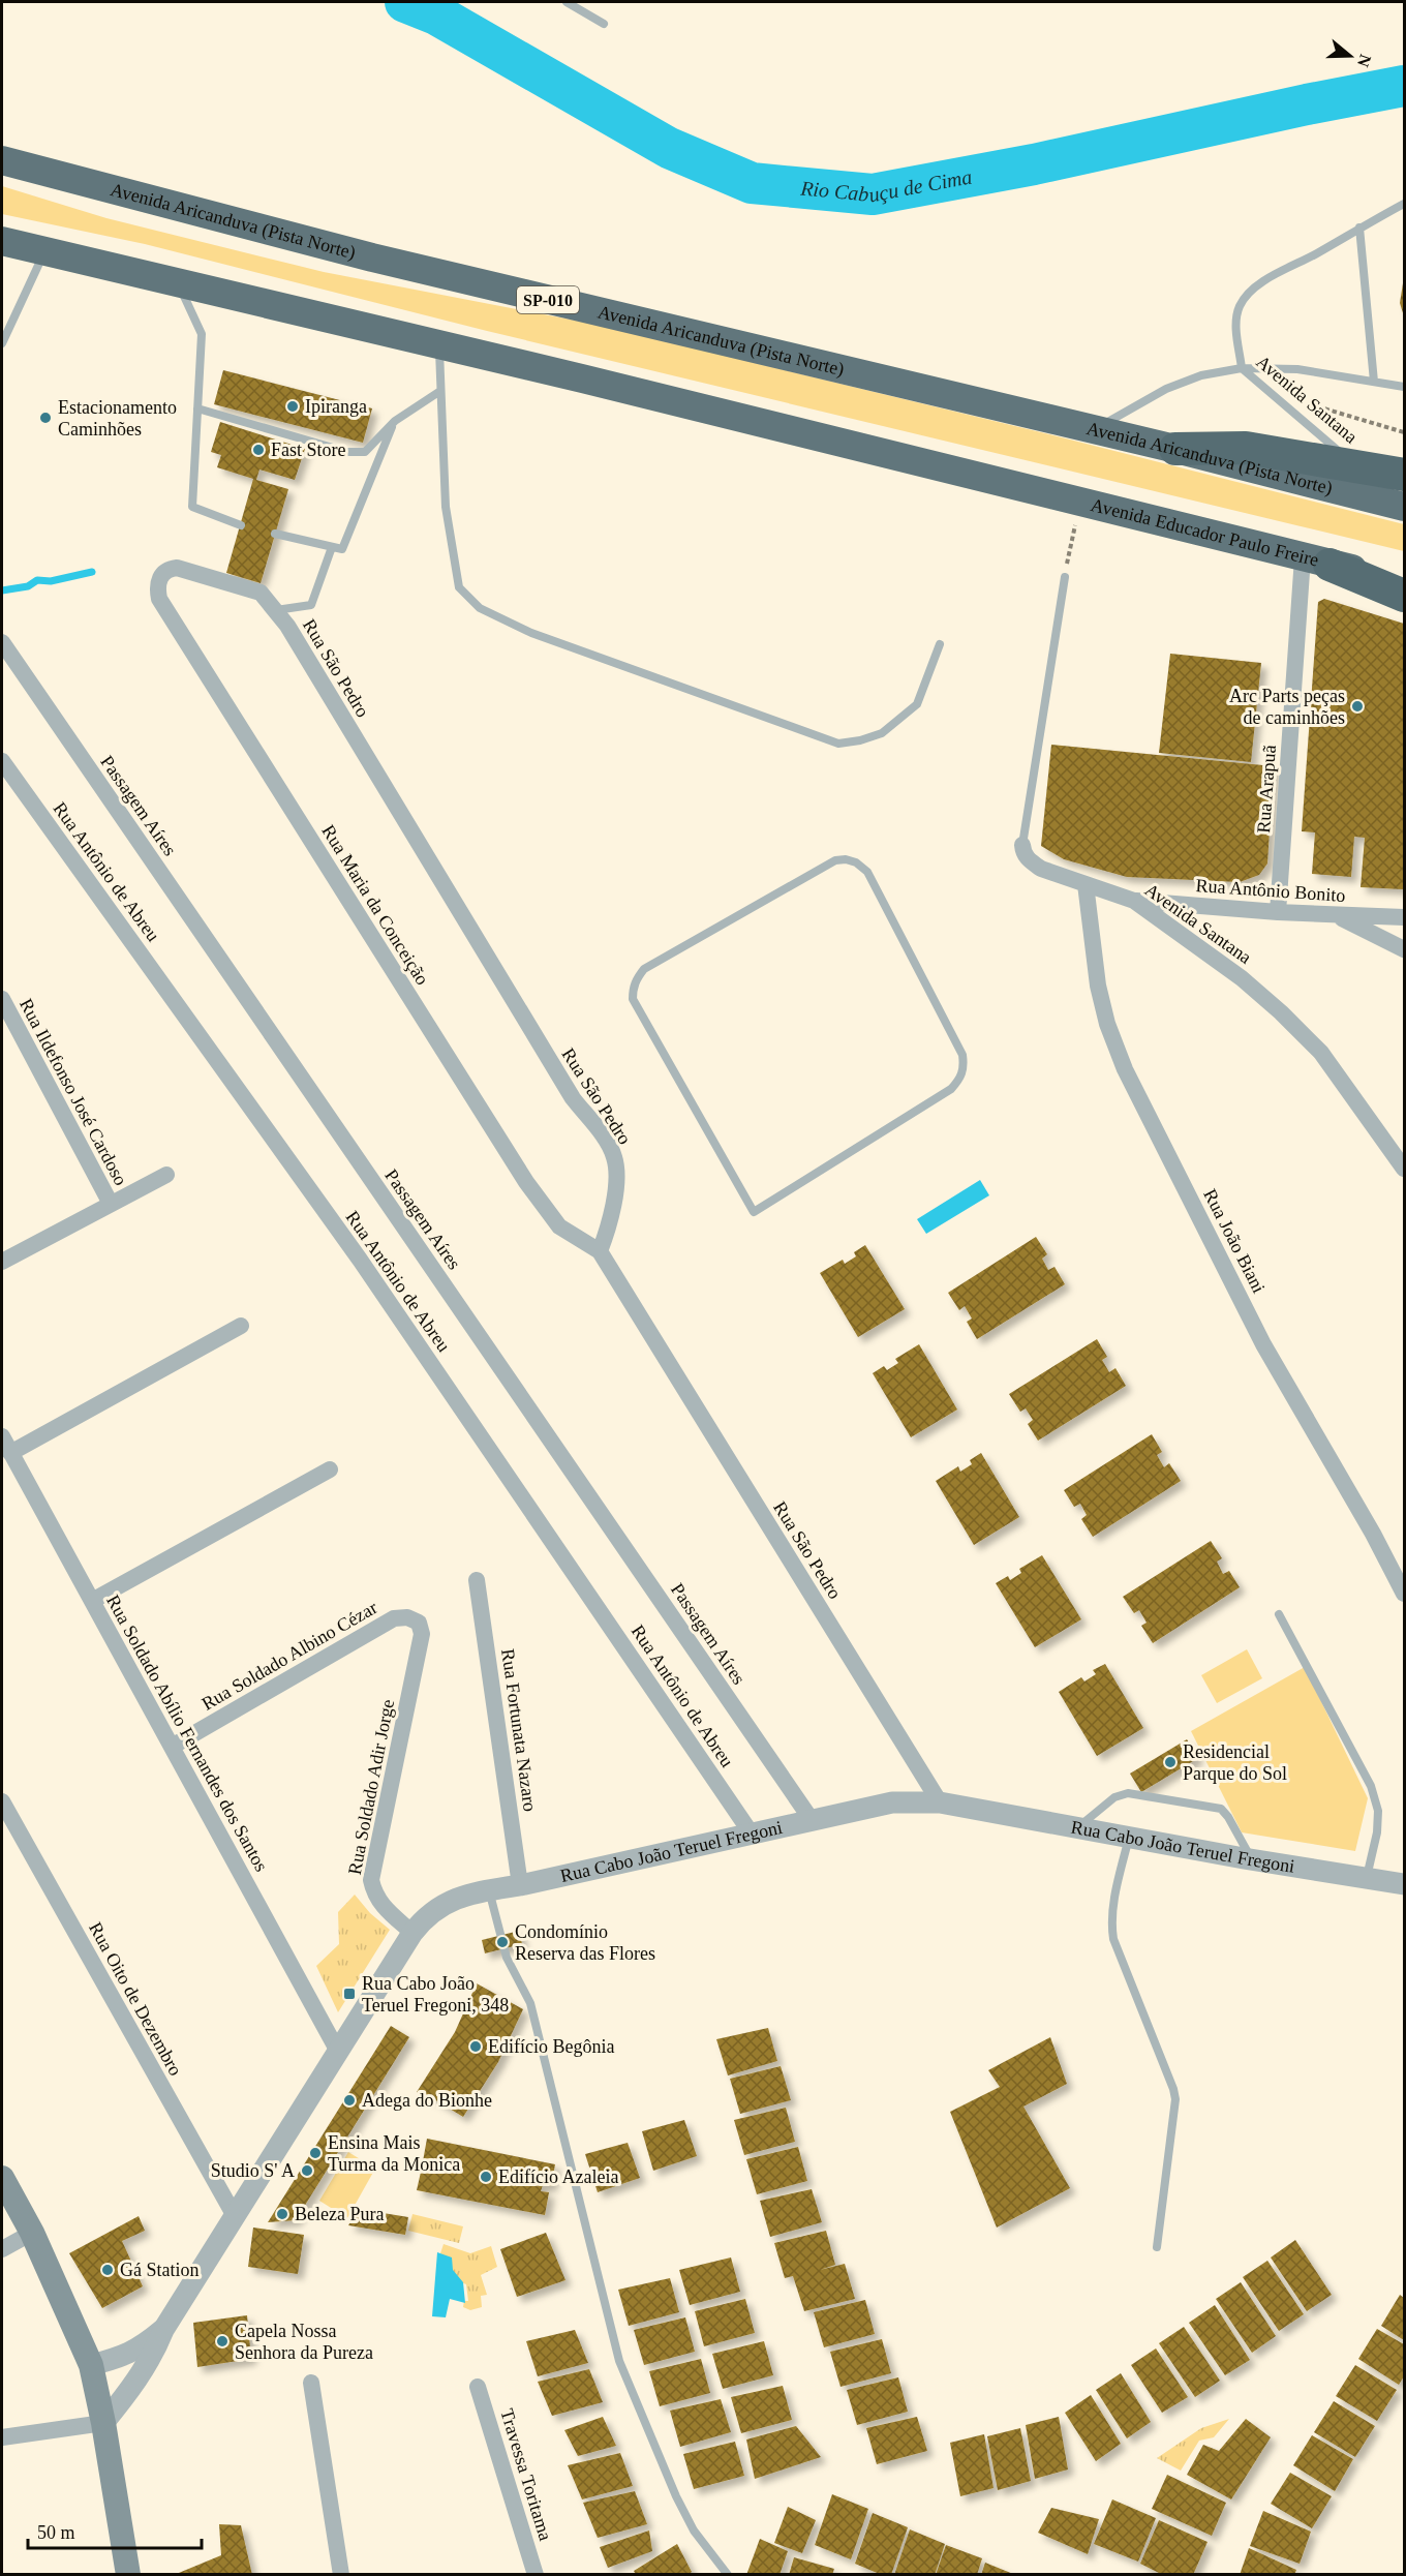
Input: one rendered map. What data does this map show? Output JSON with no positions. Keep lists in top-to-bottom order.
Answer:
{
  "streets": {
    "highway": ["Avenida Aricanduva (Pista Norte)", "SP-010", "Avenida Educador Paulo Freire"],
    "street": [
      "Avenida Santana",
      "Rua São Pedro",
      "Rua Arapuã",
      "Passagem Aíres",
      "Rua Antônio de Abreu",
      "Rua Antônio Bonito",
      "Rua Maria da Conceição",
      "Rua Ildefonso José Cardoso",
      "Rua João Biani",
      "Rua Soldado Albino Cézar",
      "Rua Fortunata Nazaro",
      "Rua Soldado Abílio Fernandes dos Santos",
      "Rua Soldado Adir Jorge",
      "Rua Cabo João Teruel Fregoni",
      "Rua Oito de Dezembro",
      "Travessa Toritama"
    ]
  },
  "crossings": [
    ["Avenida Aricanduva (Pista Norte)", "Avenida Santana"],
    ["Avenida Santana", "Rua Antônio Bonito"],
    ["Avenida Santana", "Rua João Biani"],
    ["Avenida Educador Paulo Freire", "Rua Arapuã"],
    ["Rua São Pedro", "Rua Maria da Conceição"],
    ["Rua São Pedro", "Rua Cabo João Teruel Fregoni"],
    ["Rua Arapuã", "Rua Antônio Bonito"],
    ["Passagem Aíres", "Rua Cabo João Teruel Fregoni"],
    ["Rua Antônio de Abreu", "Rua Cabo João Teruel Fregoni"],
    ["Rua Soldado Albino Cézar", "Rua Soldado Abílio Fernandes dos Santos"],
    ["Rua Soldado Albino Cézar", "Rua Soldado Adir Jorge"],
    ["Rua Fortunata Nazaro", "Rua Cabo João Teruel Fregoni"],
    ["Rua Soldado Abílio Fernandes dos Santos", "Rua Cabo João Teruel Fregoni"],
    ["Rua Soldado Adir Jorge", "Rua Cabo João Teruel Fregoni"],
    ["Rua Cabo João Teruel Fregoni", "Rua Oito de Dezembro"]
  ],
  "water": ["Rio Cabuçu de Cima"],
  "places": {
    "other": [
      "Ipiranga",
      "Estacionamento Caminhões",
      "Fast Store",
      "Arc Parts peças de caminhões",
      "Residencial Parque do Sol",
      "Condomínio Reserva das Flores",
      "Edifício Begônia",
      "Adega do Bionhe",
      "Ensina Mais Turma da Monica",
      "Studio S' A",
      "Edifício Azaleia",
      "Beleza Pura",
      "Gá Station",
      "Capela Nossa Senhora da Pureza"
    ],
    "transit": ["Rua Cabo João Teruel Fregoni, 348"]
  },
  "scale_bar": "50 m",
  "north": "right"
}
